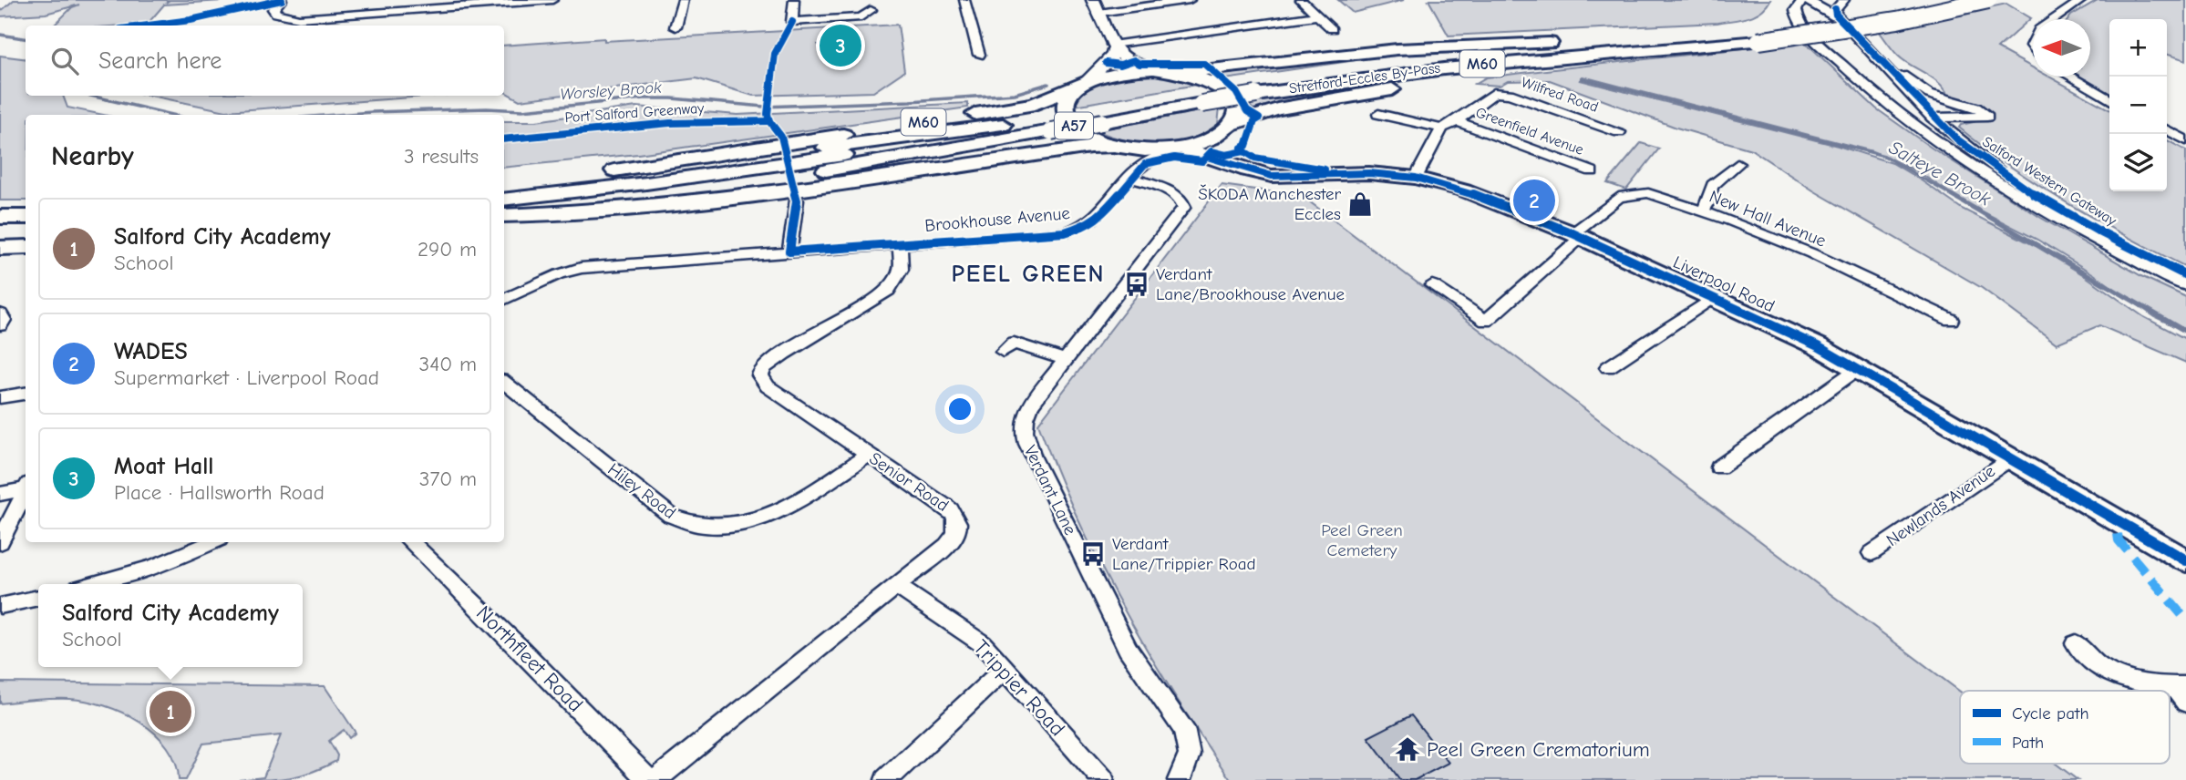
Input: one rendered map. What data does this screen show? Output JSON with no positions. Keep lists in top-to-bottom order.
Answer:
{
  "streets": {
    "highway": [
      "M60",
      "Stretford-Eccles By-Pass",
      "A57",
      "Liverpool Road"
    ],
    "street": [
      "Wilfred Road",
      "Greenfield Avenue",
      "Salford Western Gateway",
      "New Hall Avenue",
      "Brookhouse Avenue",
      "Senior Road",
      "Verdant Lane",
      "Hiley Road",
      "Newlands Avenue",
      "Northfleet Road",
      "Trippier Road"
    ],
    "cycle path": ["Port Salford Greenway"]
  },
  "crossings": [
    ["M60", "Stretford-Eccles By-Pass"],
    ["M60", "A57"],
    ["Wilfred Road", "Greenfield Avenue"],
    ["A57", "Brookhouse Avenue"],
    ["A57", "Liverpool Road"],
    ["New Hall Avenue", "Liverpool Road"],
    ["Brookhouse Avenue", "Liverpool Road"],
    ["Brookhouse Avenue", "Senior Road"],
    ["Brookhouse Avenue", "Verdant Lane"],
    ["Liverpool Road", "Newlands Avenue"],
    ["Senior Road", "Hiley Road"],
    ["Senior Road", "Trippier Road"]
  ],
  "districts": ["PEEL GREEN"],
  "water": ["Worsley Brook", "Salteye Brook"],
  "parks": ["Peel Green Cemetery"],
  "places": {
    "shop": ["ŠKODA Manchester Eccles"],
    "bus stop": ["Verdant Lane/Brookhouse Avenue", "Verdant Lane/Trippier Road"],
    "temple": ["Peel Green Crematorium"]
  },
  "legend": ["Cycle path", "Path"],
  "north": "left",
  "page": {
    "map_buttons": ["+", "−"],
    "pins": ["3", "2", "1"],
    "search": "Search here",
    "heading": ["Nearby", "3 results"],
    "list": [
      {
        "mark": "1",
        "name": "Salford City Academy",
        "note": "School",
        "value": "290 m"
      },
      {
        "mark": "2",
        "name": "WADES",
        "note": "Supermarket · Liverpool Road",
        "value": "340 m"
      },
      {
        "mark": "3",
        "name": "Moat Hall",
        "note": "Place · Hallsworth Road",
        "value": "370 m"
      }
    ],
    "popup": ["Salford City Academy", "School"]
  }
}
